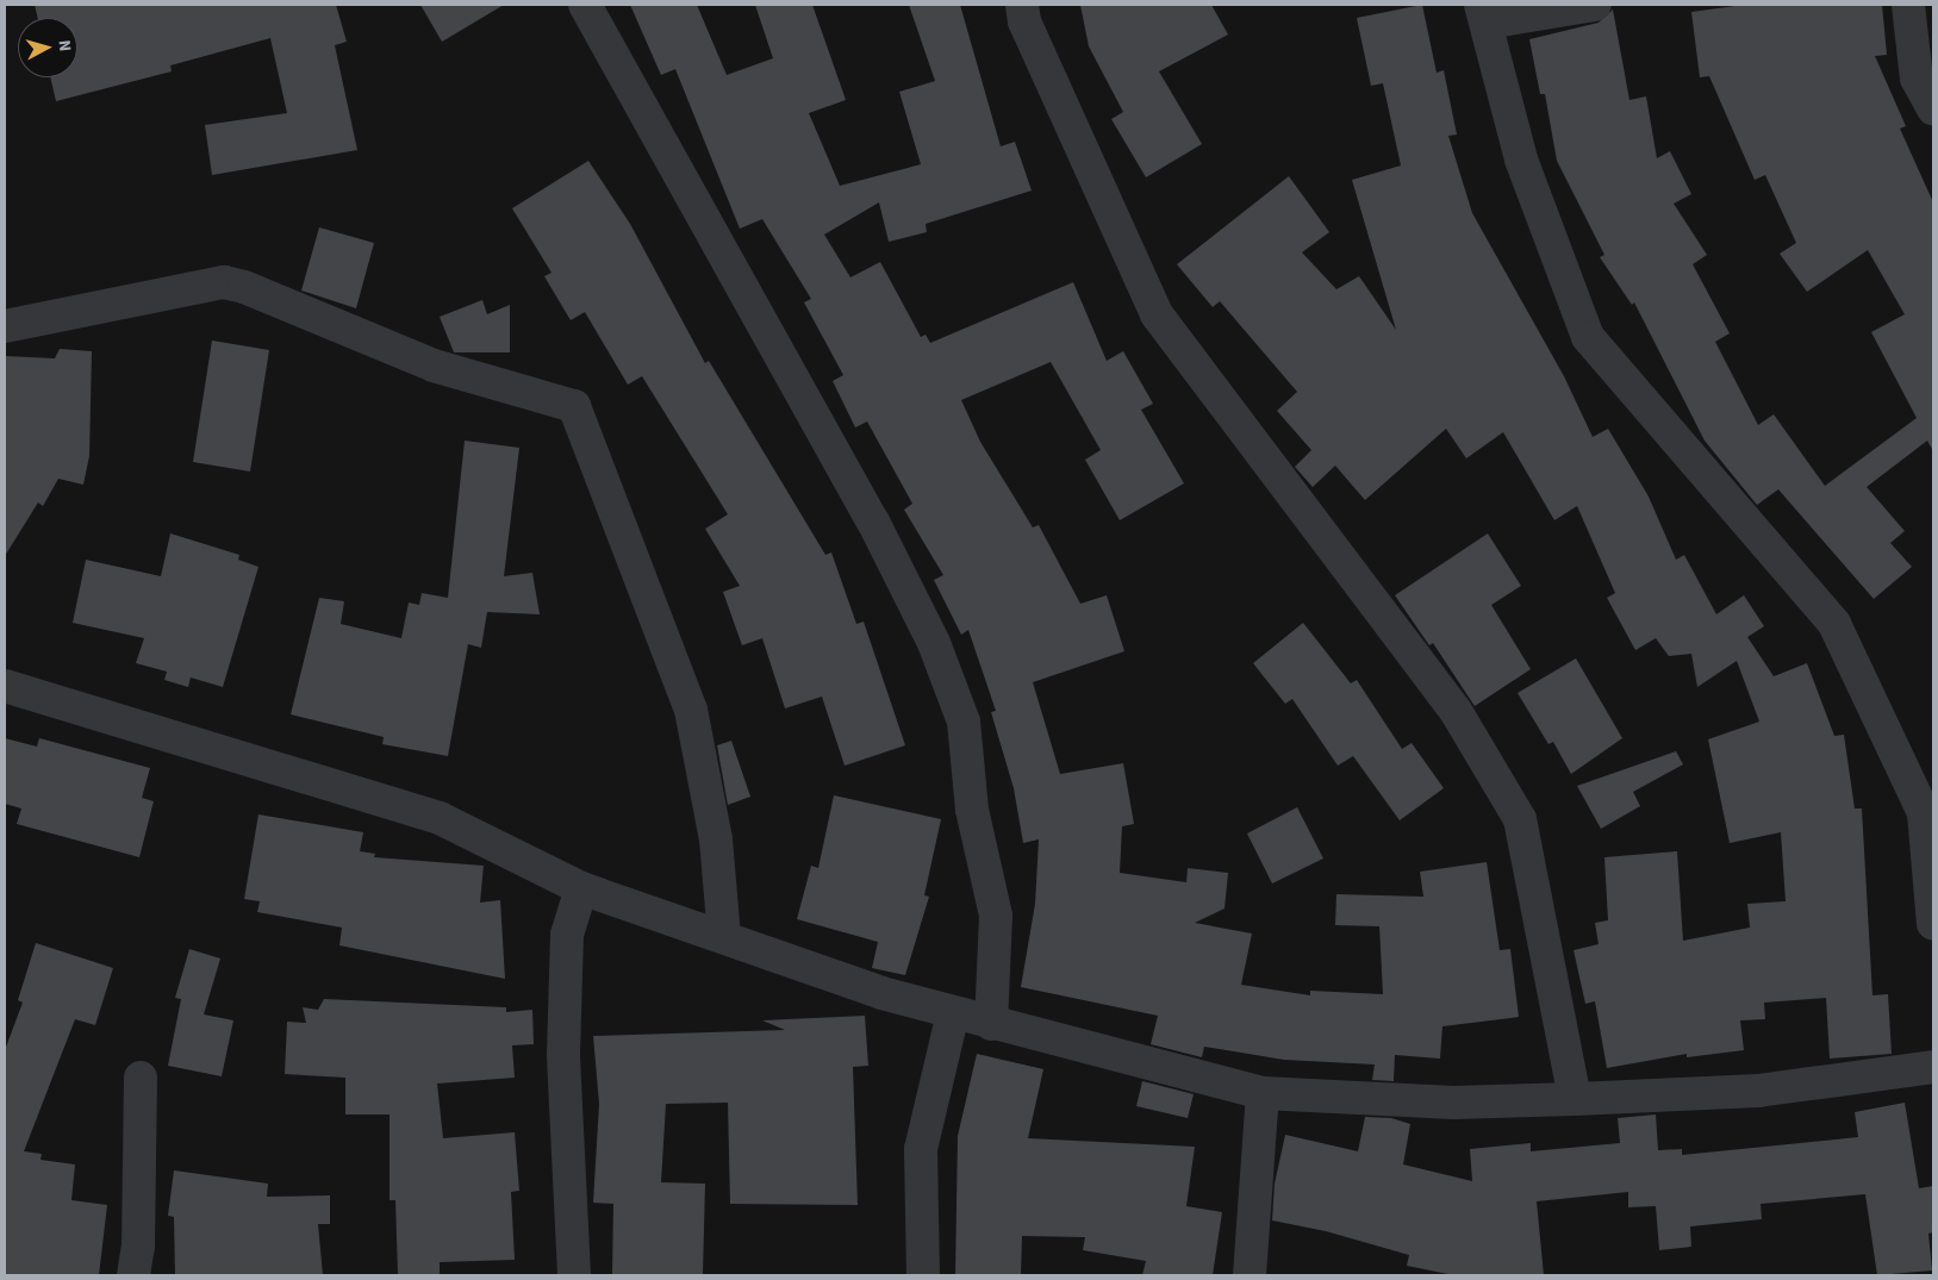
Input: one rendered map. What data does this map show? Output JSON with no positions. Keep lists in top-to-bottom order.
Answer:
{
  "north": "right"
}
